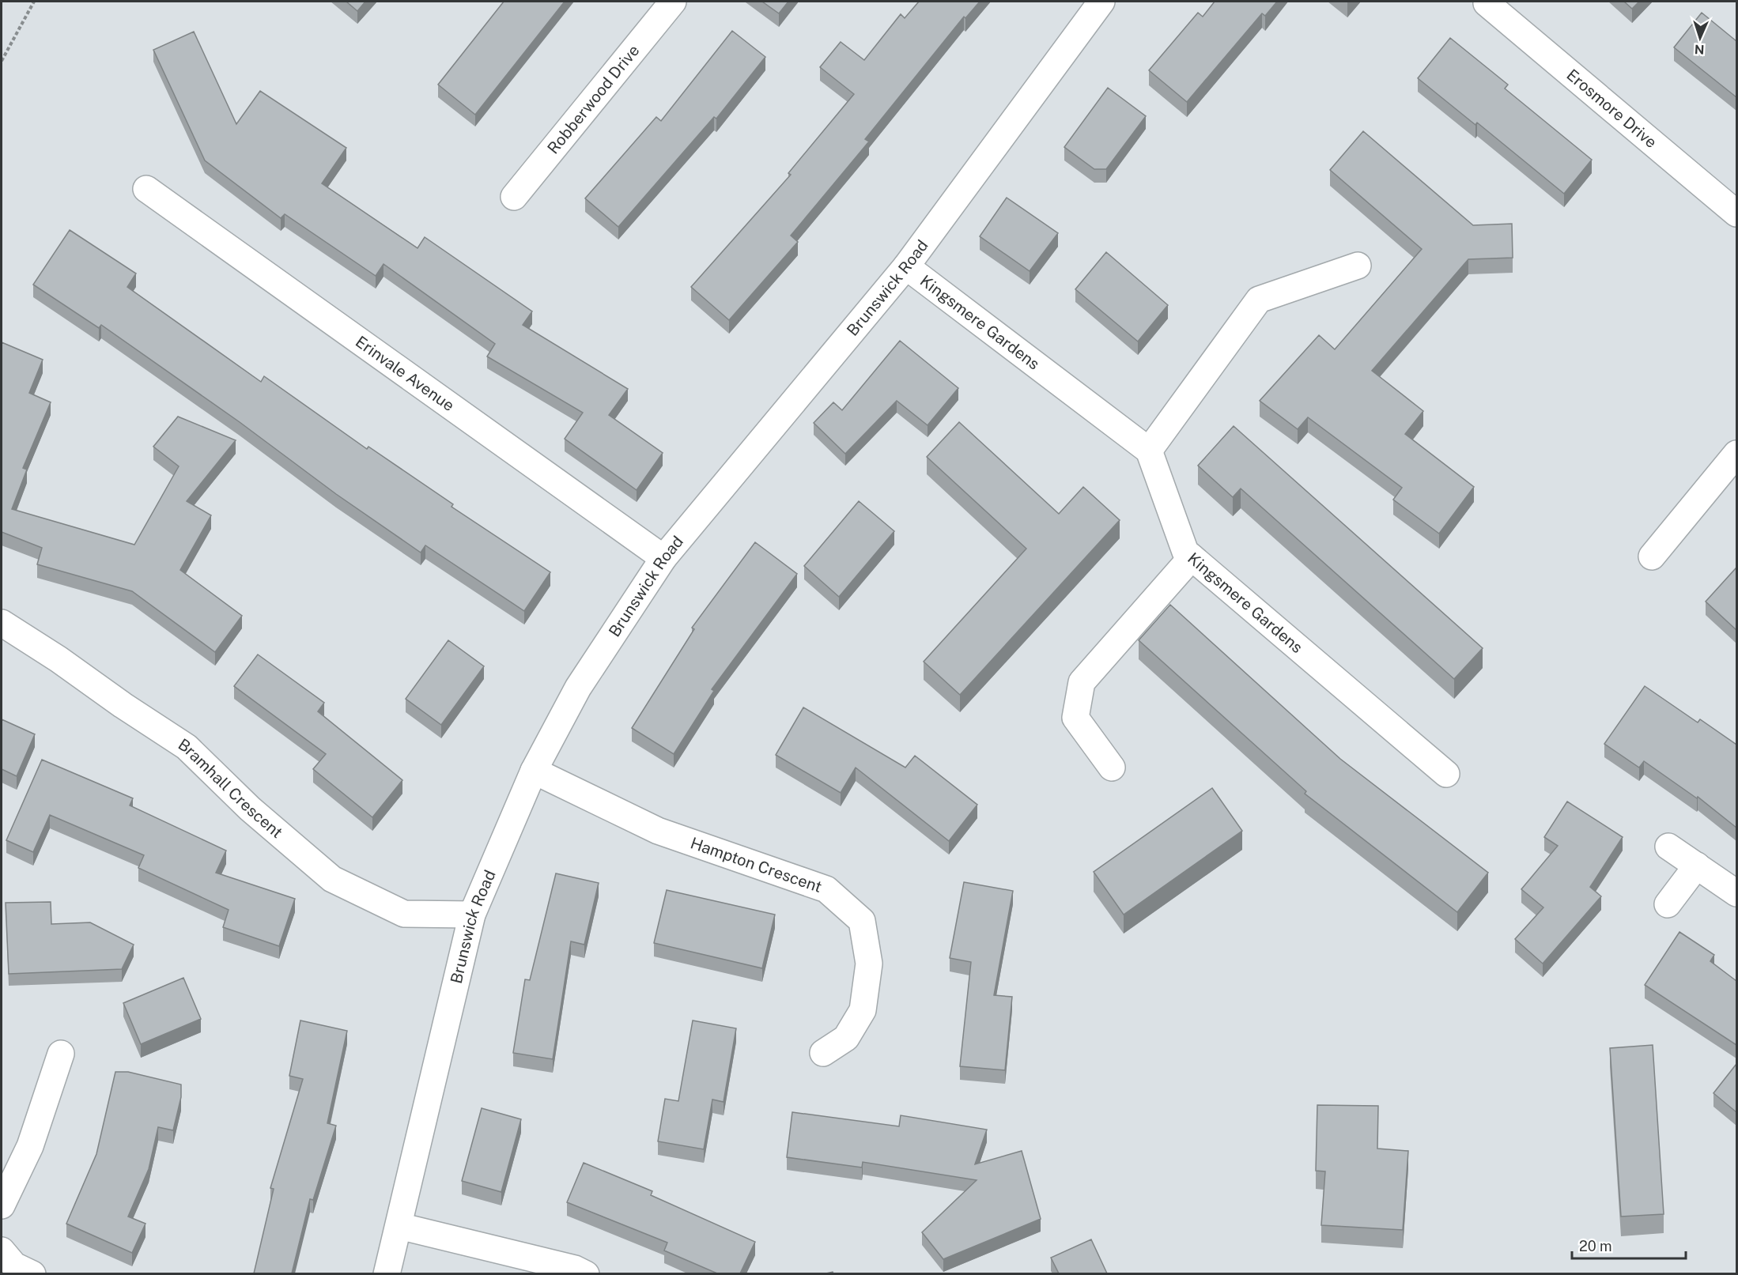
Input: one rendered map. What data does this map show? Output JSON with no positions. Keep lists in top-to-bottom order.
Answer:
{
  "streets": {
    "street": [
      "Robberwood Drive",
      "Erosmore Drive",
      "Brunswick Road",
      "Kingsmere Gardens",
      "Erinvale Avenue",
      "Bramhall Crescent",
      "Hampton Crescent"
    ]
  },
  "crossings": [
    ["Brunswick Road", "Kingsmere Gardens"],
    ["Brunswick Road", "Erinvale Avenue"],
    ["Brunswick Road", "Bramhall Crescent"],
    ["Brunswick Road", "Hampton Crescent"]
  ],
  "scale_bar": "20 m",
  "north": "bottom"
}
